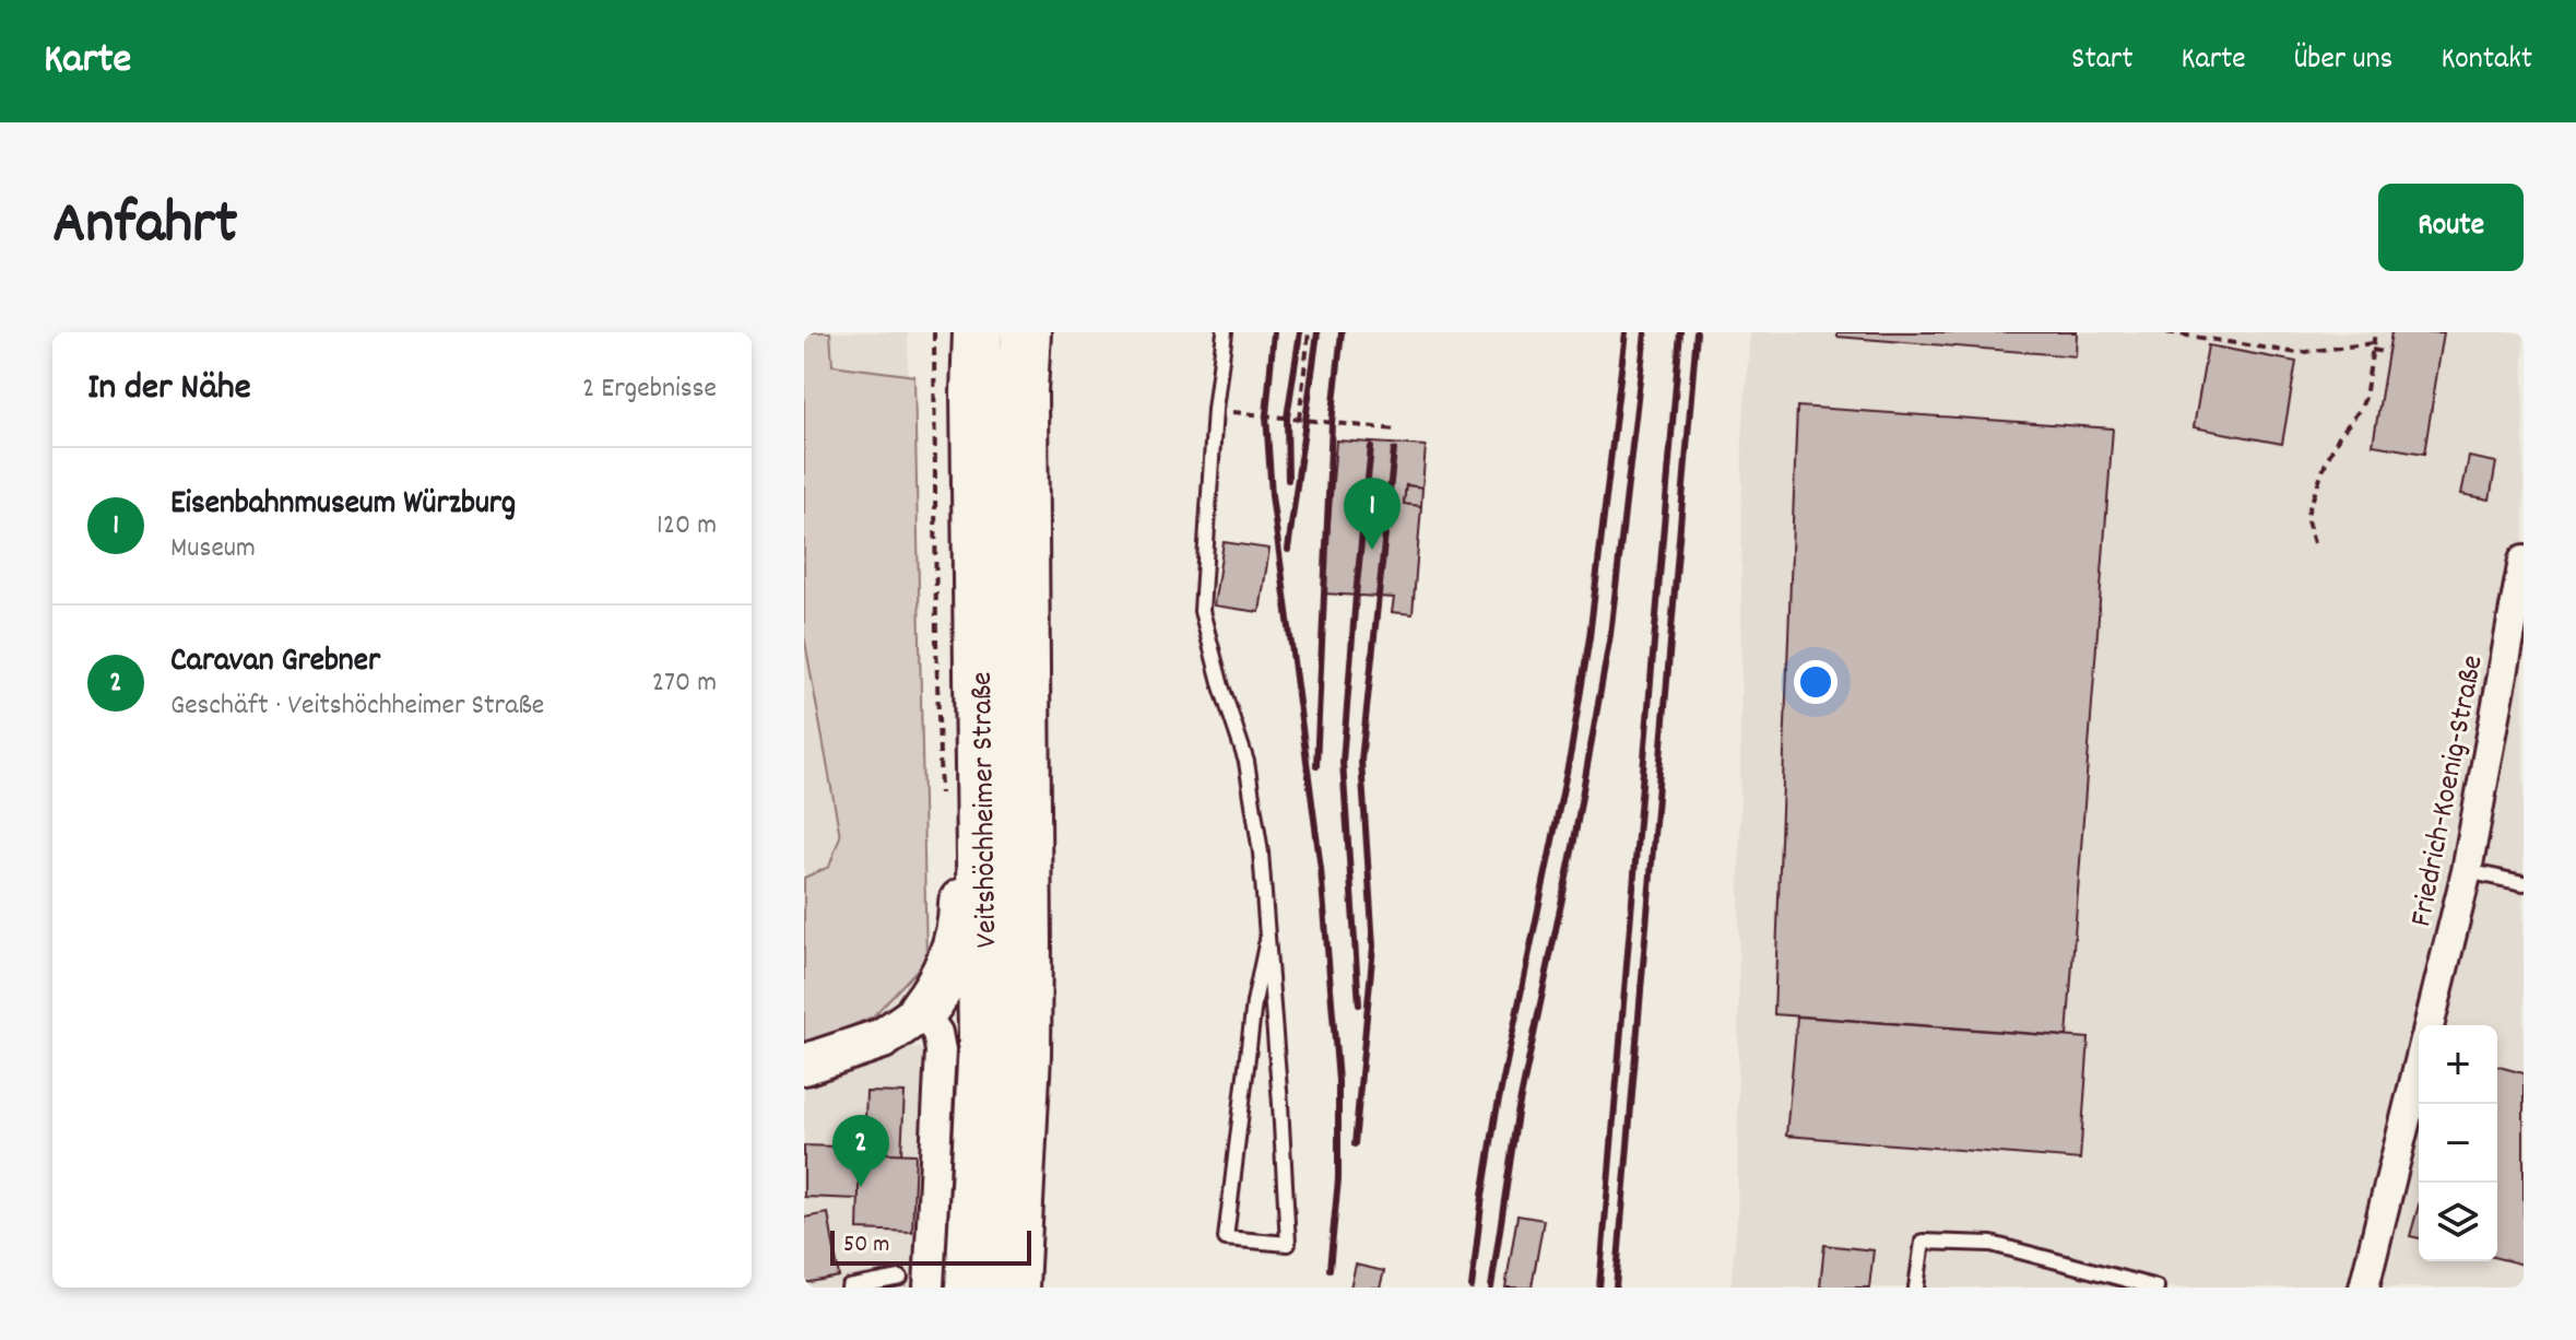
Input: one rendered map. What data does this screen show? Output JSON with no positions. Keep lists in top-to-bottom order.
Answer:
{
  "streets": {
    "highway": ["Veitshöchheimer Straße"],
    "street": ["Friedrich-Koenig-Straße"]
  },
  "scale_bar": "50 m",
  "page": {
    "header": "Karte",
    "nav": [
      "Start",
      "Karte",
      "Über uns",
      "Kontakt"
    ],
    "title": "Anfahrt",
    "buttons": "Route",
    "heading": ["In der Nähe", "2 Ergebnisse"],
    "list": [
      {
        "mark": "1",
        "name": "Eisenbahnmuseum Würzburg",
        "note": "Museum",
        "value": "120 m"
      },
      {
        "mark": "2",
        "name": "Caravan Grebner",
        "note": "Geschäft · Veitshöchheimer Straße",
        "value": "270 m"
      }
    ],
    "pins": ["1", "2"],
    "map_buttons": ["+", "−"],
    "scale": "50 m"
  }
}
